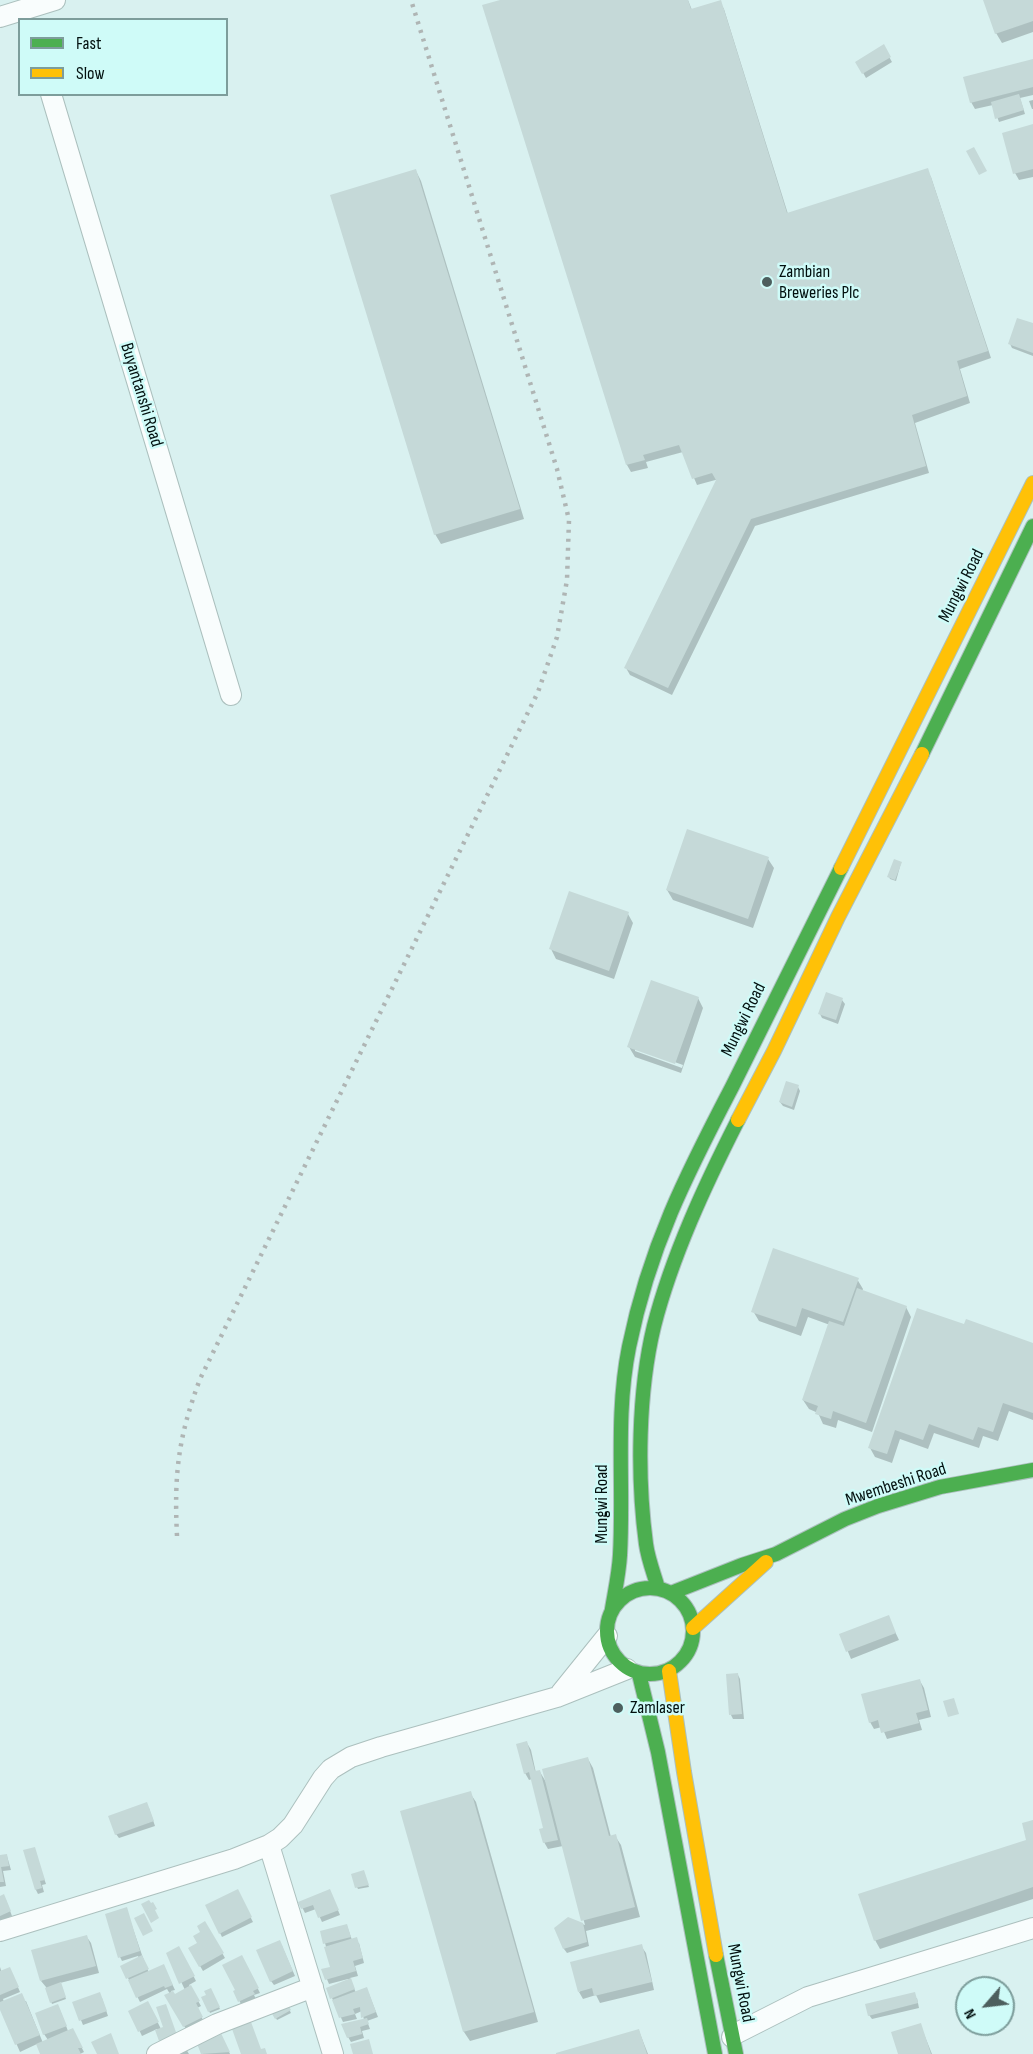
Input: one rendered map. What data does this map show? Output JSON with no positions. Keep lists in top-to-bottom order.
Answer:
{
  "streets": {
    "main road": ["Mungwi Road", "Mwembeshi Road"],
    "street": ["Buyantanshi Road"]
  },
  "places": ["Zambian Breweries Plc", "Zamlaser"],
  "legend": ["Fast", "Slow"],
  "north": "bottom left"
}
